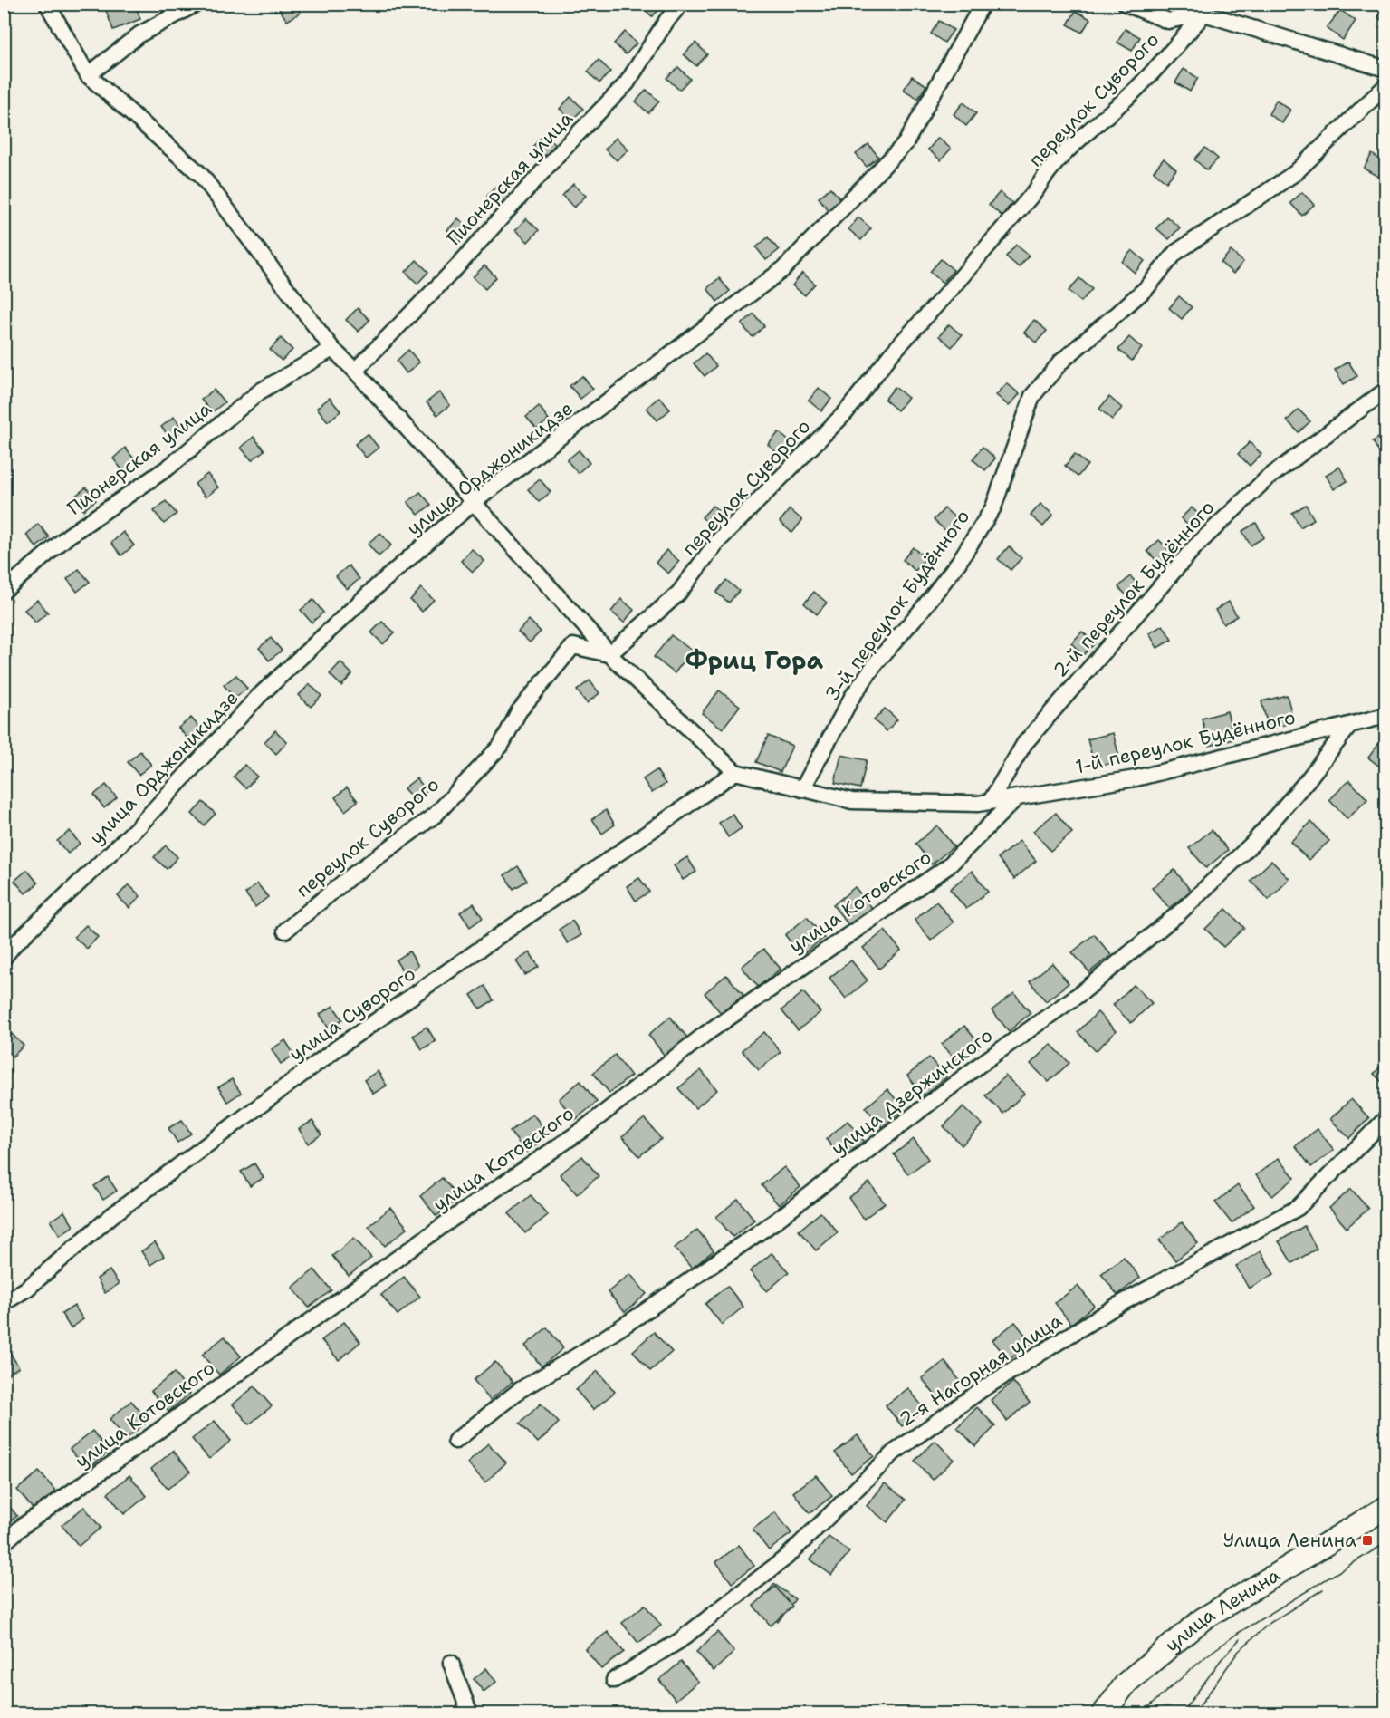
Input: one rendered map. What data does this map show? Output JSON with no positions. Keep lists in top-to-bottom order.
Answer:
{
  "streets": {
    "main road": ["улица Ленина"],
    "street": [
      "переулок Суворого",
      "Пионерская улица",
      "улица Орджоникидзе",
      "2-й переулок Будённого",
      "3-й переулок Будённого",
      "1-й переулок Будённого",
      "улица Котовского",
      "улица Суворого",
      "улица Дзержинского",
      "2-я Нагорная улица"
    ]
  },
  "crossings": [
    ["2-й переулок Будённого", "1-й переулок Будённого"],
    ["3-й переулок Будённого", "1-й переулок Будённого"],
    ["1-й переулок Будённого", "улица Котовского"],
    ["1-й переулок Будённого", "улица Суворого"],
    ["1-й переулок Будённого", "улица Дзержинского"]
  ],
  "districts": ["Фриц Гора"],
  "places": {
    "transit": ["Улица Ленина"]
  }
}
